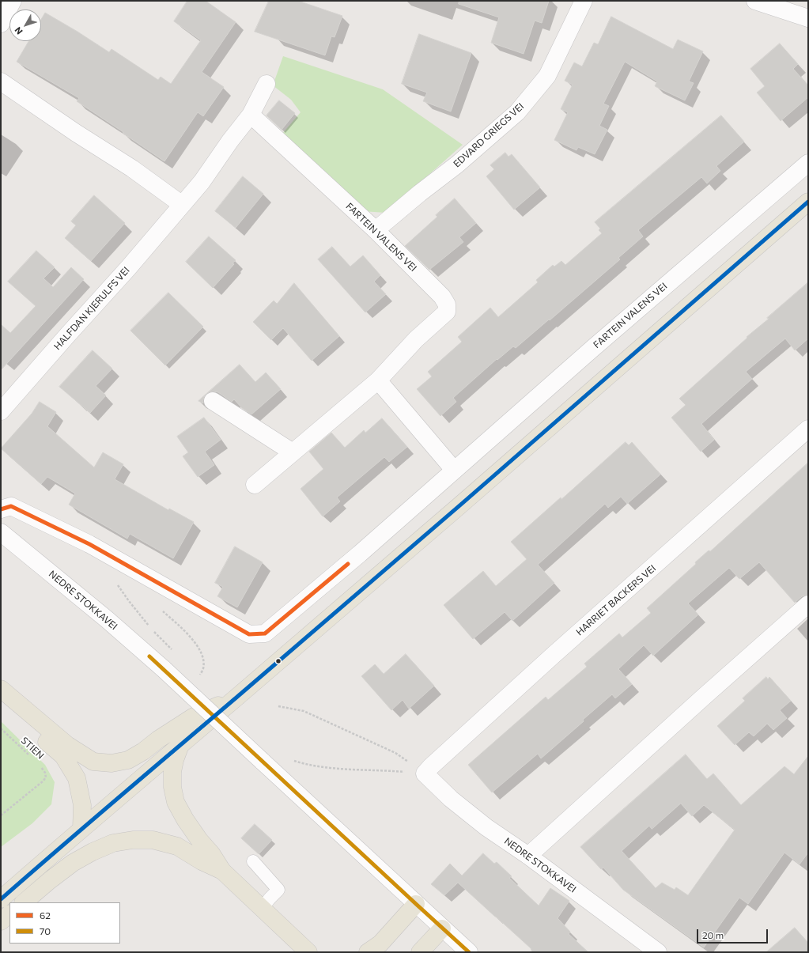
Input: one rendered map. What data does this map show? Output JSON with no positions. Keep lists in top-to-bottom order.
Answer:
{
  "streets": {
    "street": [
      "EDVARD GRIEGS VEI",
      "FARTEIN VALENS VEI",
      "HALFDAN KJERULFS VEI",
      "NEDRE STOKKAVEI",
      "HARRIET BACKERS VEI"
    ],
    "path": ["STIEN"]
  },
  "crossings": [
    ["EDVARD GRIEGS VEI", "FARTEIN VALENS VEI"],
    ["FARTEIN VALENS VEI", "HALFDAN KJERULFS VEI"],
    ["NEDRE STOKKAVEI", "HARRIET BACKERS VEI"]
  ],
  "lines": ["transit line 62", "transit line 70"],
  "legend": ["62", "70"],
  "scale_bar": "20 m",
  "north": "bottom left"
}
